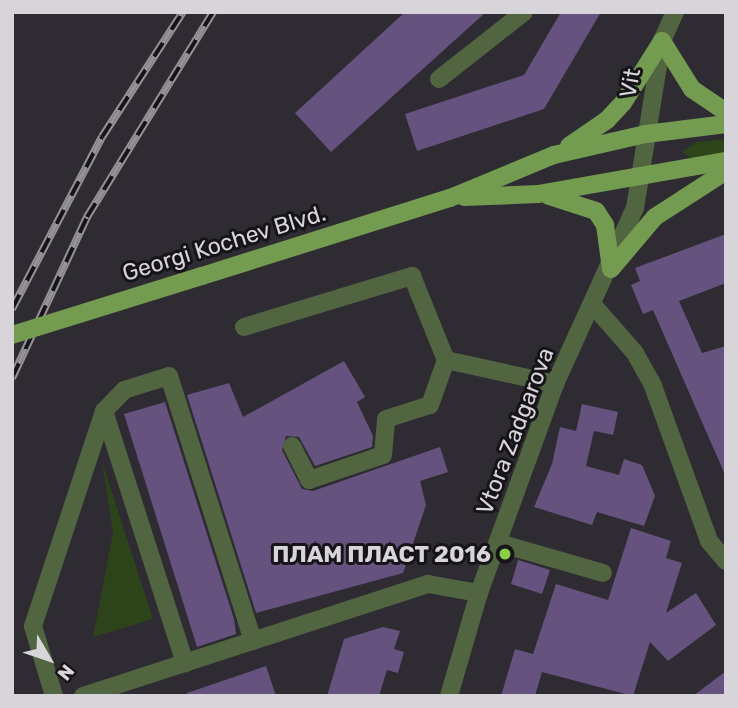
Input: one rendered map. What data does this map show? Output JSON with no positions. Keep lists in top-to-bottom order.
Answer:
{
  "streets": {
    "main road": ["Georgi Kochev Blvd."],
    "street": ["Vit", "Vtora Zadgarova"]
  },
  "crossings": [
    ["Vit", "Georgi Kochev Blvd."],
    ["Vit", "Vtora Zadgarova"],
    ["Georgi Kochev Blvd.", "Vtora Zadgarova"]
  ],
  "places": ["ПЛАМ ПЛАСТ 2016"],
  "north": "bottom right"
}
